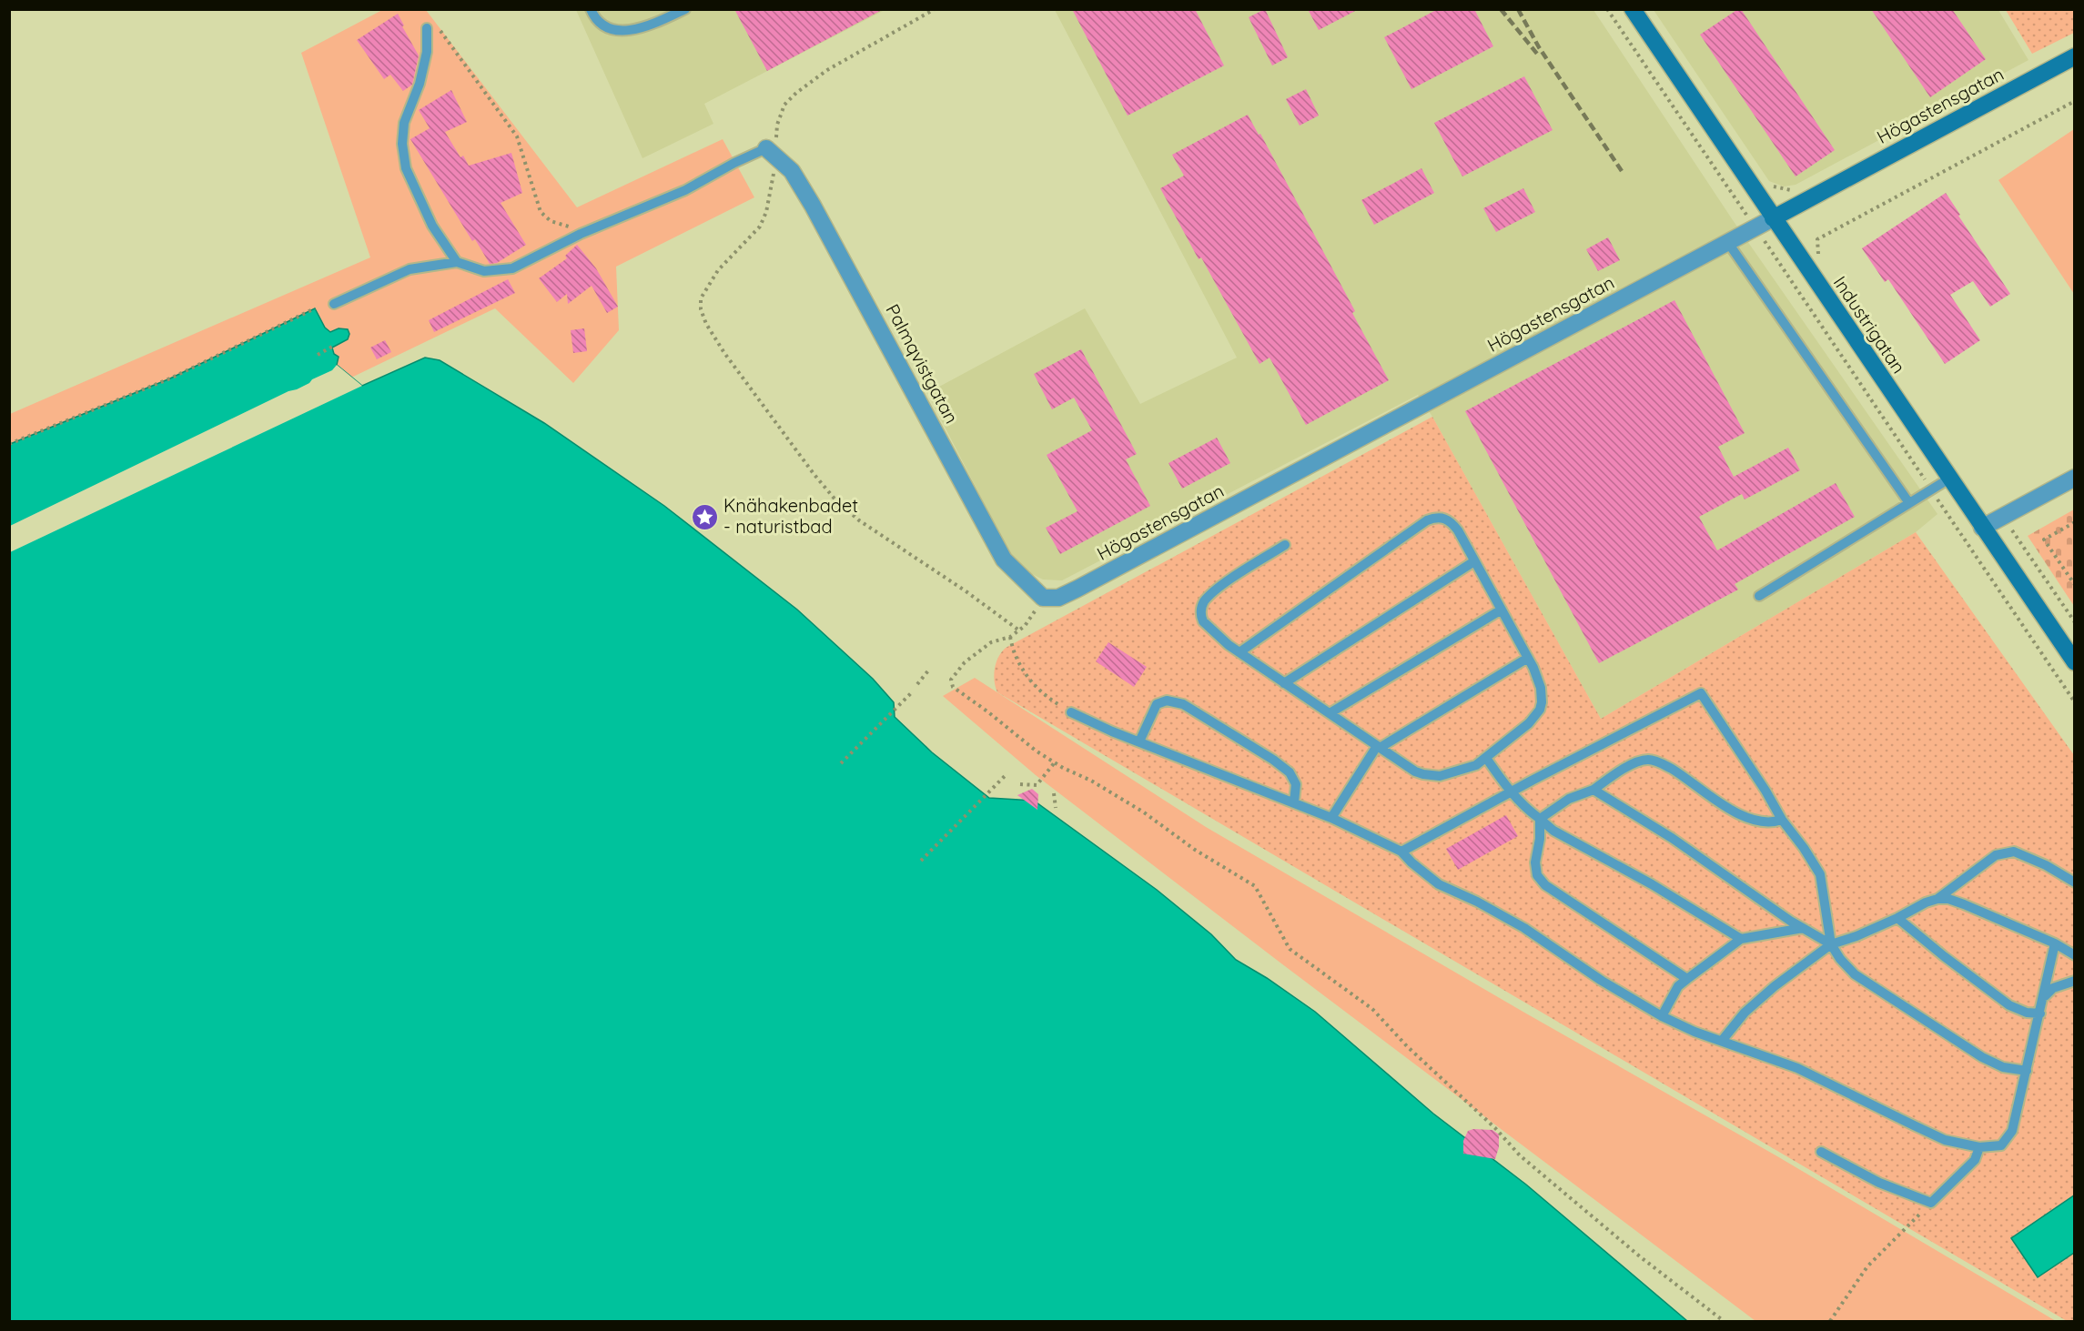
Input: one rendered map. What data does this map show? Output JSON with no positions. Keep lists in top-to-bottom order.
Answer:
{
  "streets": {
    "street": ["Högastensgatan", "Industrigatan", "Palmqvistgatan"]
  },
  "crossings": [
    ["Högastensgatan", "Industrigatan"],
    ["Högastensgatan", "Palmqvistgatan"]
  ],
  "places": {
    "place": ["Knähakenbadet - naturistbad"]
  }
}
